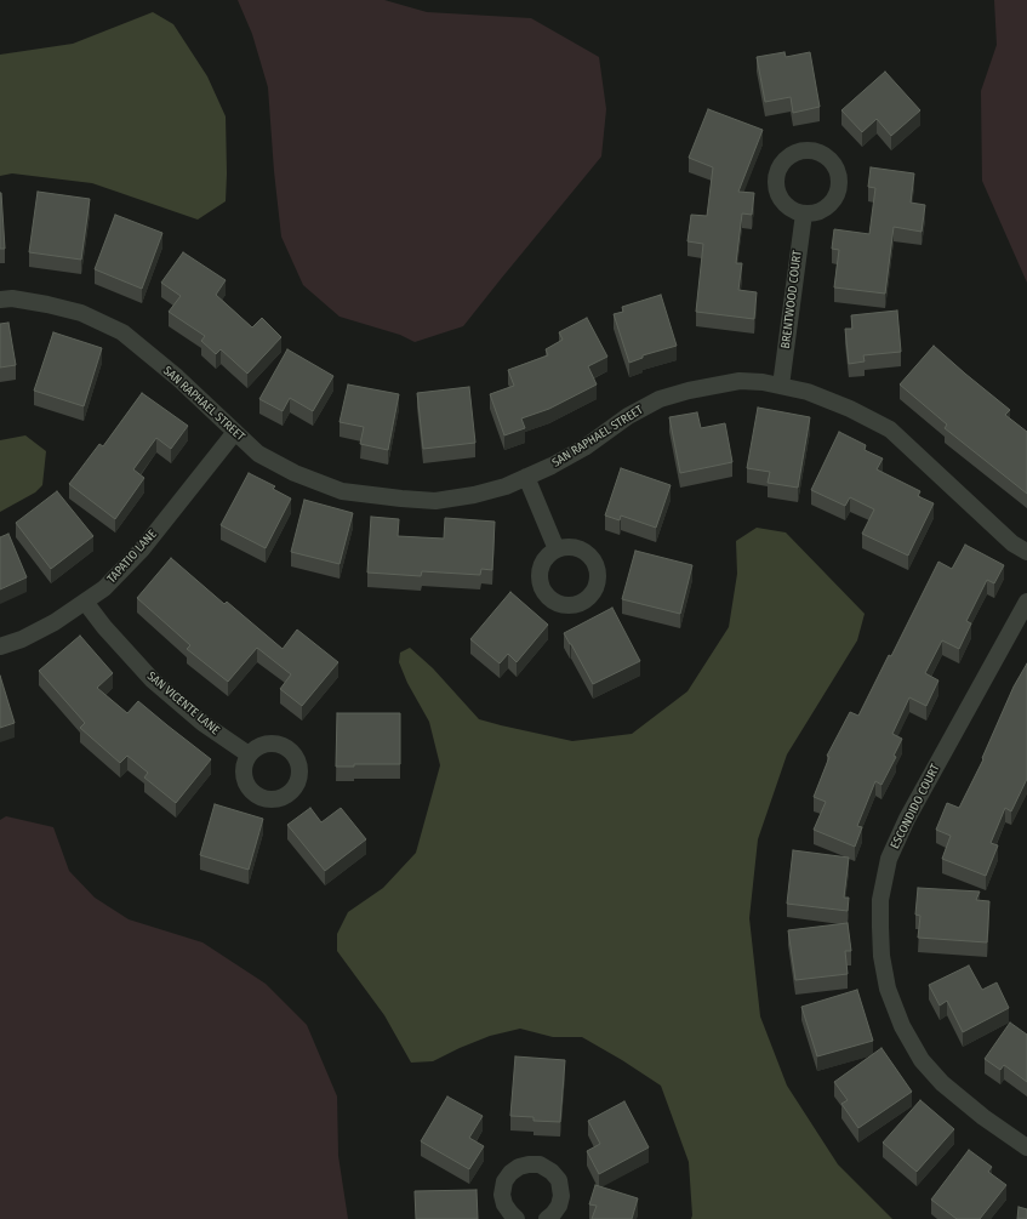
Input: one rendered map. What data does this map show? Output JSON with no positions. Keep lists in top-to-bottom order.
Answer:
{
  "streets": {
    "street": [
      "BRENTWOOD COURT",
      "SAN RAPHAEL STREET",
      "TAPATIO LANE",
      "SAN VICENTE LANE",
      "ESCONDIDO COURT"
    ]
  },
  "crossings": [
    ["BRENTWOOD COURT", "SAN RAPHAEL STREET"],
    ["SAN RAPHAEL STREET", "TAPATIO LANE"],
    ["TAPATIO LANE", "SAN VICENTE LANE"]
  ]
}
